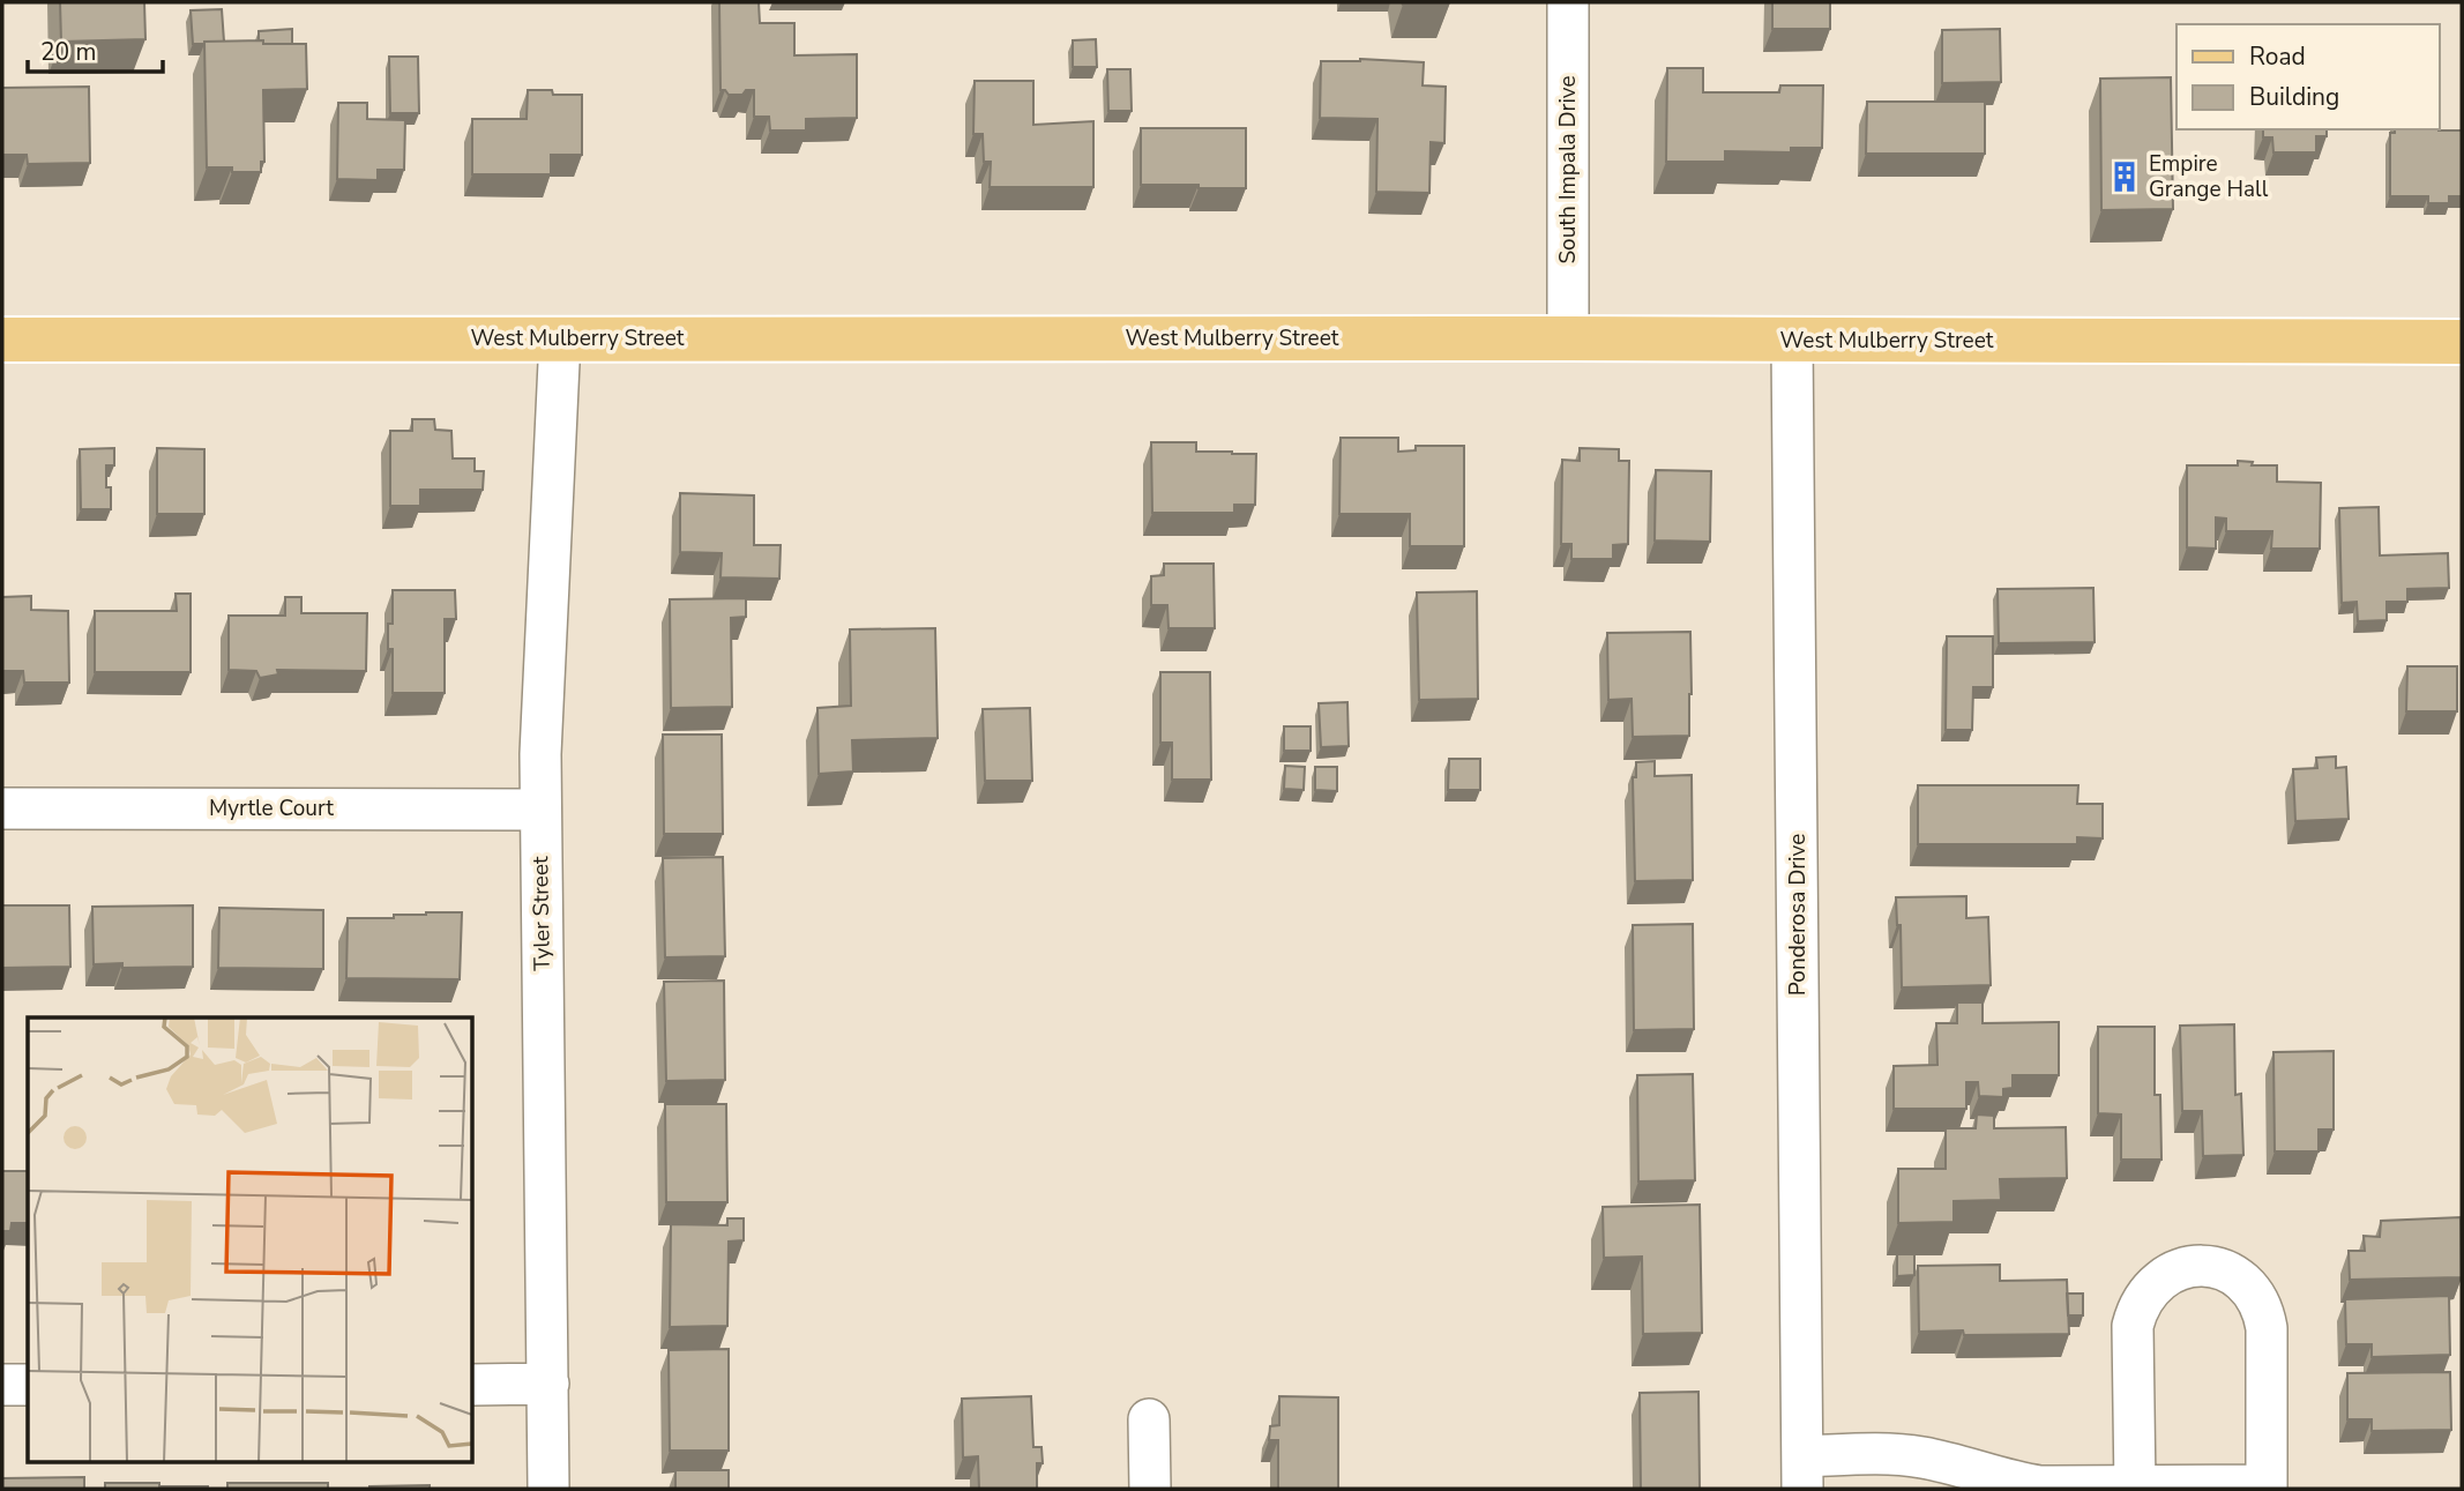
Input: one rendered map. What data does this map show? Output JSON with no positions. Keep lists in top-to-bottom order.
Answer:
{
  "streets": {
    "main road": ["West Mulberry Street"],
    "street": [
      "South Impala Drive",
      "Myrtle Court",
      "Tyler Street",
      "Ponderosa Drive"
    ]
  },
  "crossings": [
    ["South Impala Drive", "West Mulberry Street"],
    ["West Mulberry Street", "Tyler Street"],
    ["West Mulberry Street", "Ponderosa Drive"],
    ["Myrtle Court", "Tyler Street"]
  ],
  "places": {
    "building": ["Empire Grange Hall"]
  },
  "legend": ["Road", "Building"],
  "scale_bar": "20 m"
}
